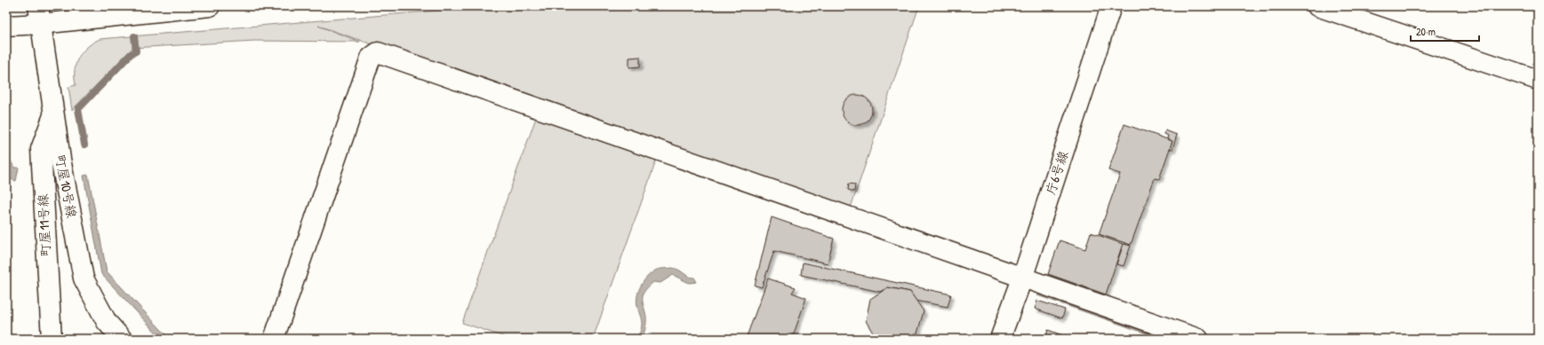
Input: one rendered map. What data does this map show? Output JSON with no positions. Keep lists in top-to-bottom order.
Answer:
{
  "streets": {
    "street": ["庁6号線", "町屋10号線", "町屋11号線"]
  },
  "crossings": [
    ["町屋10号線", "町屋11号線"]
  ],
  "scale_bar": "20 m"
}
